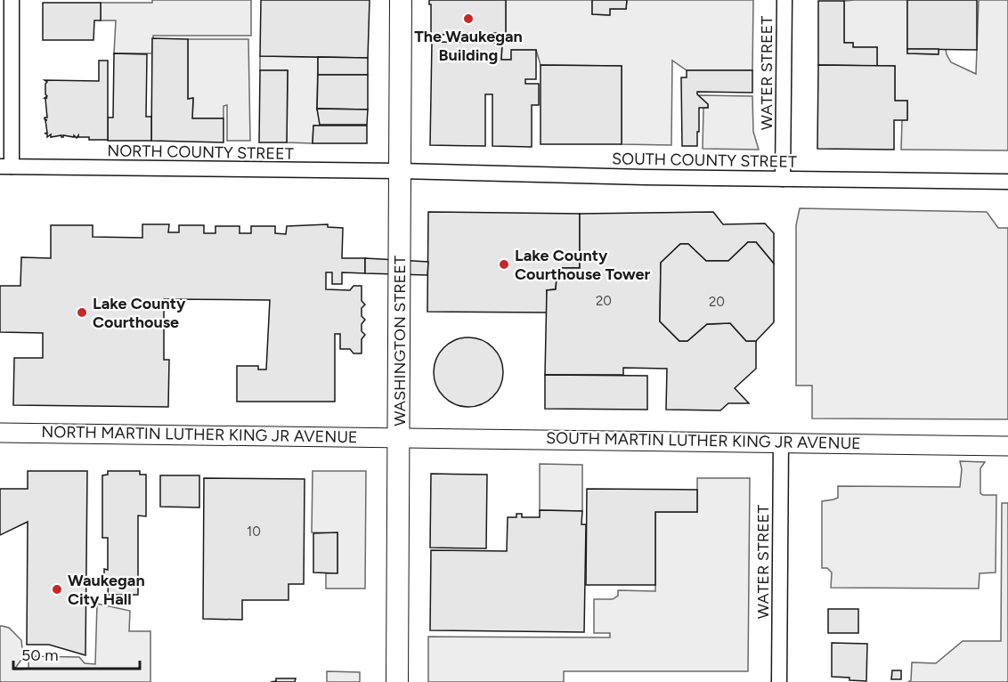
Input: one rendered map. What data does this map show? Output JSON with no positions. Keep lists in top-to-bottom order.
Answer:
{
  "streets": {
    "main road": ["WASHINGTON STREET"],
    "street": [
      "WATER STREET",
      "NORTH COUNTY STREET",
      "SOUTH COUNTY STREET",
      "NORTH MARTIN LUTHER KING JR AVENUE",
      "SOUTH MARTIN LUTHER KING JR AVENUE"
    ]
  },
  "crossings": [
    ["WATER STREET", "SOUTH COUNTY STREET"],
    ["WATER STREET", "SOUTH MARTIN LUTHER KING JR AVENUE"],
    ["NORTH COUNTY STREET", "SOUTH COUNTY STREET"],
    ["NORTH COUNTY STREET", "WASHINGTON STREET"],
    ["SOUTH COUNTY STREET", "WASHINGTON STREET"],
    ["WASHINGTON STREET", "NORTH MARTIN LUTHER KING JR AVENUE"],
    ["WASHINGTON STREET", "SOUTH MARTIN LUTHER KING JR AVENUE"],
    ["NORTH MARTIN LUTHER KING JR AVENUE", "SOUTH MARTIN LUTHER KING JR AVENUE"]
  ],
  "places": [
    "The Waukegan Building",
    "Lake County Courthouse Tower",
    "Lake County Courthouse",
    "Waukegan City Hall"
  ],
  "house_numbers": ["20", "20", "10"],
  "scale_bar": "50 m"
}
